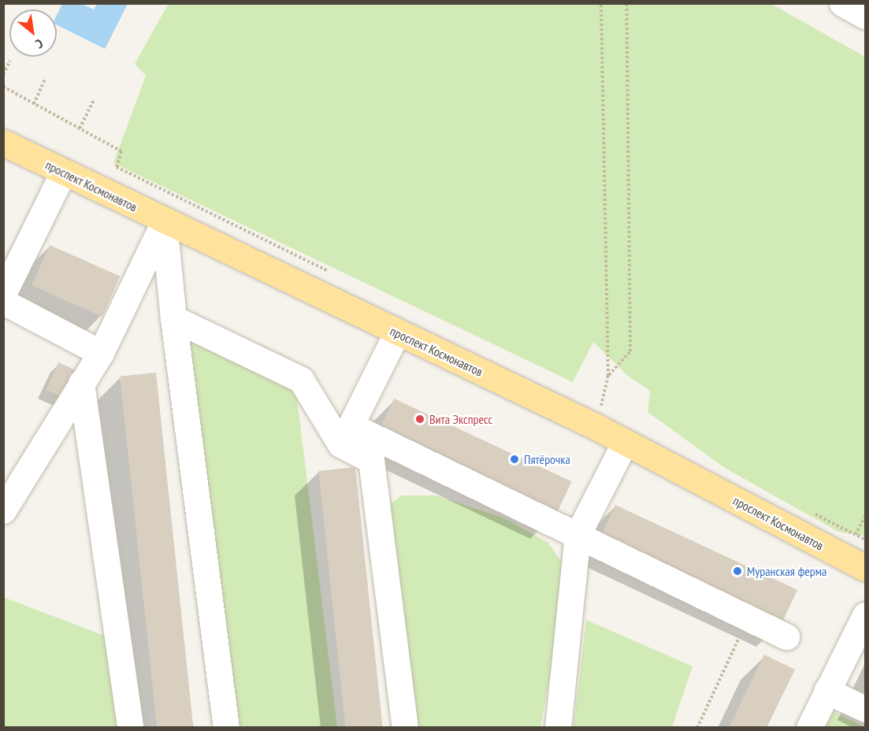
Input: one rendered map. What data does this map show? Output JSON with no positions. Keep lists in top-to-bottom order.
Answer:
{
  "streets": {
    "main road": ["проспект Космонавтов"]
  },
  "places": ["Вита Экспресс", "Пятёрочка", "Муранская ферма"],
  "north": "bottom right"
}
